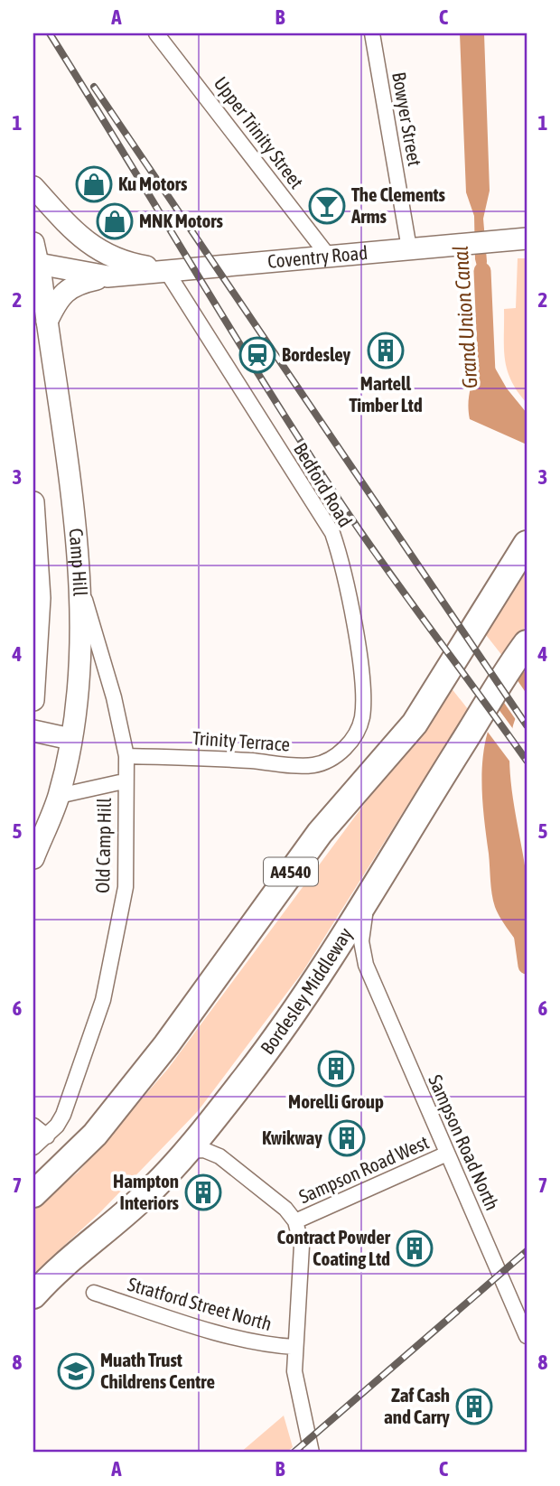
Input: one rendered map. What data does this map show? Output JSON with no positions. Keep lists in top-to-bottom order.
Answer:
{
  "streets": {
    "highway": ["A4540", "Bordesley Middleway"],
    "main road": ["Coventry Road", "Camp Hill"],
    "street": [
      "Bowyer Street",
      "Upper Trinity Street",
      "Bedford Road",
      "Trinity Terrace",
      "Old Camp Hill",
      "Sampson Road North",
      "Sampson Road West",
      "Stratford Street North"
    ]
  },
  "crossings": [
    ["Bowyer Street", "Coventry Road"],
    ["Upper Trinity Street", "Coventry Road"],
    ["Coventry Road", "Bedford Road"],
    ["Coventry Road", "Camp Hill"],
    ["Bedford Road", "Trinity Terrace"],
    ["Camp Hill", "Old Camp Hill"],
    ["Trinity Terrace", "Old Camp Hill"],
    ["Bordesley Middleway", "Sampson Road North"],
    ["Sampson Road North", "Sampson Road West"],
    ["Sampson Road West", "Stratford Street North"]
  ],
  "water": ["Grand Union Canal"],
  "places": {
    "shop": ["Ku Motors", "MNK Motors"],
    "bar": ["The Clements Arms"],
    "building": [
      "Martell Timber Ltd",
      "Morelli Group",
      "Kwikway",
      "Hampton Interiors",
      "Contract Powder Coating Ltd",
      "Zaf Cash and Carry"
    ],
    "station": ["Bordesley"],
    "school or university": ["Muath Trust Childrens Centre"]
  },
  "grid": {
    "columns": ["A", "B", "C"],
    "rows": [
      "1",
      "2",
      "3",
      "4",
      "5",
      "6",
      "7",
      "8"
    ]
  }
}
